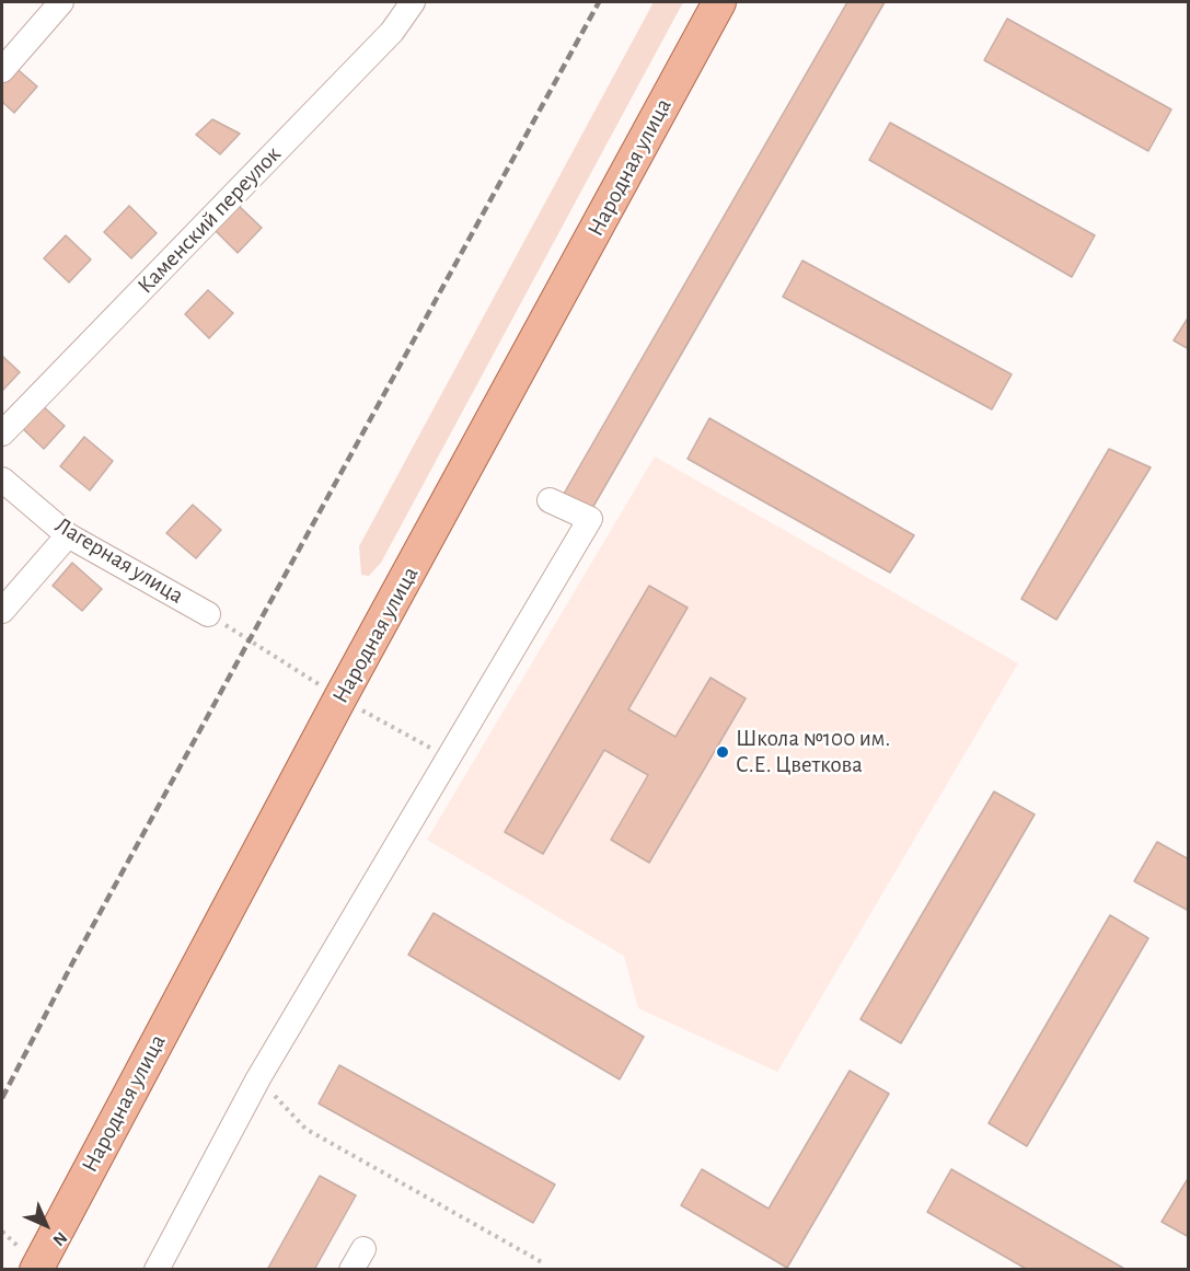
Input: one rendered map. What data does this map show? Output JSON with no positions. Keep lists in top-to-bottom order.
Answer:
{
  "streets": {
    "main road": ["Народная улица"],
    "street": ["Каменский переулок", "Лагерная улица"]
  },
  "places": ["Школа №100 им. С.Е. Цветкова"],
  "north": "bottom right"
}
